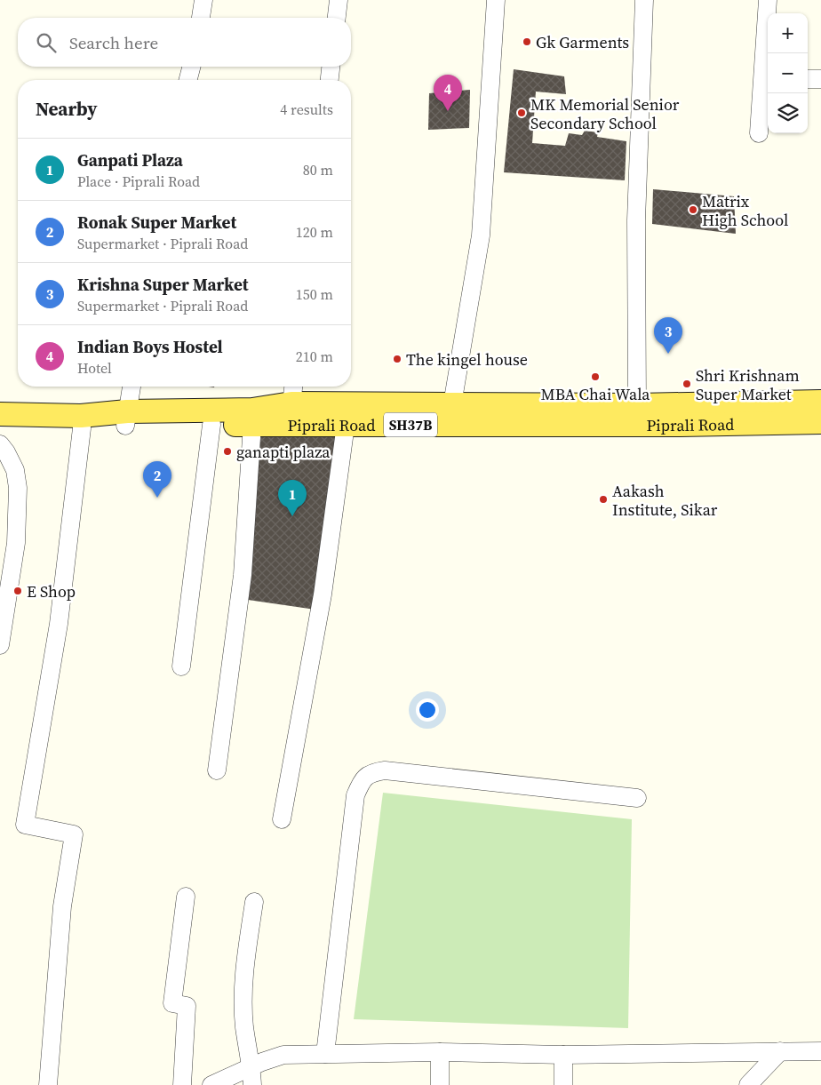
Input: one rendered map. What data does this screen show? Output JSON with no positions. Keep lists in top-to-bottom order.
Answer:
{
  "streets": {
    "main road": ["Piprali Road", "SH37B"]
  },
  "places": [
    "Gk Garments",
    "MK Memorial Senior Secondary School",
    "Matrix High School",
    "The kingel house",
    "MBA Chai Wala",
    "Shri Krishnam Super Market",
    "ganapti plaza",
    "Aakash Institute, Sikar",
    "E Shop"
  ],
  "page": {
    "map_buttons": ["+", "−"],
    "search": "Search here",
    "pins": [
      "4",
      "3",
      "2",
      "1"
    ],
    "heading": ["Nearby", "4 results"],
    "list": [
      {
        "mark": "1",
        "name": "Ganpati Plaza",
        "note": "Place · Piprali Road",
        "value": "80 m"
      },
      {
        "mark": "2",
        "name": "Ronak Super Market",
        "note": "Supermarket · Piprali Road",
        "value": "120 m"
      },
      {
        "mark": "3",
        "name": "Krishna Super Market",
        "note": "Supermarket · Piprali Road",
        "value": "150 m"
      },
      {
        "mark": "4",
        "name": "Indian Boys Hostel",
        "note": "Hotel",
        "value": "210 m"
      }
    ]
  }
}
